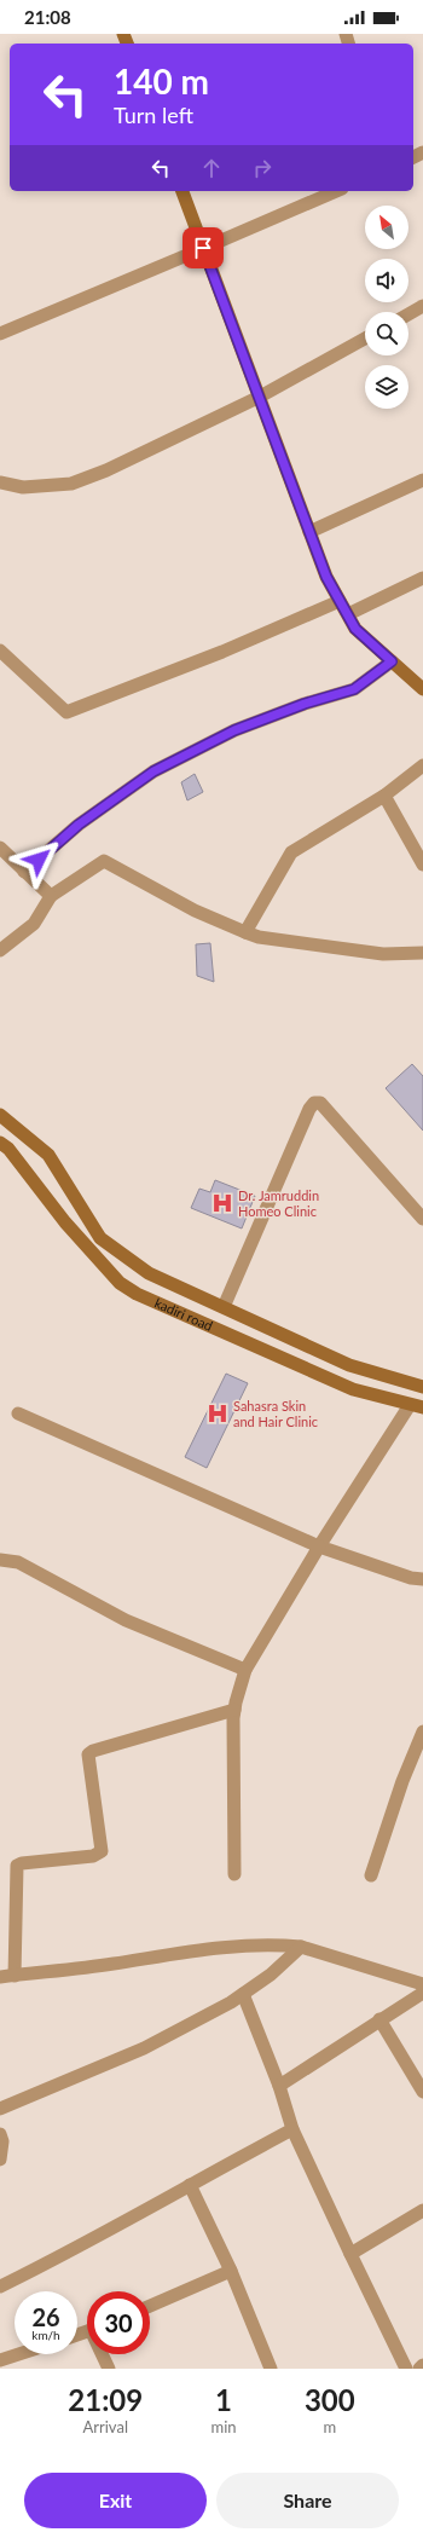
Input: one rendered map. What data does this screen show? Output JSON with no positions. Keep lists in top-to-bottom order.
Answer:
{
  "streets": {
    "main road": ["kadiri road"]
  },
  "places": {
    "hospital": ["Dr. Jamruddin Homeo Clinic", "Sahasra Skin and Hair Clinic"]
  },
  "north": "top left",
  "page": {
    "status": "21:08",
    "turn": ["140 m", "Turn left"],
    "speed": "26 km/h",
    "limit": "30",
    "eta": [
      "21:09",
      "Arrival",
      "1",
      "min",
      "300",
      "m"
    ],
    "buttons": ["Exit", "Share"]
  }
}
